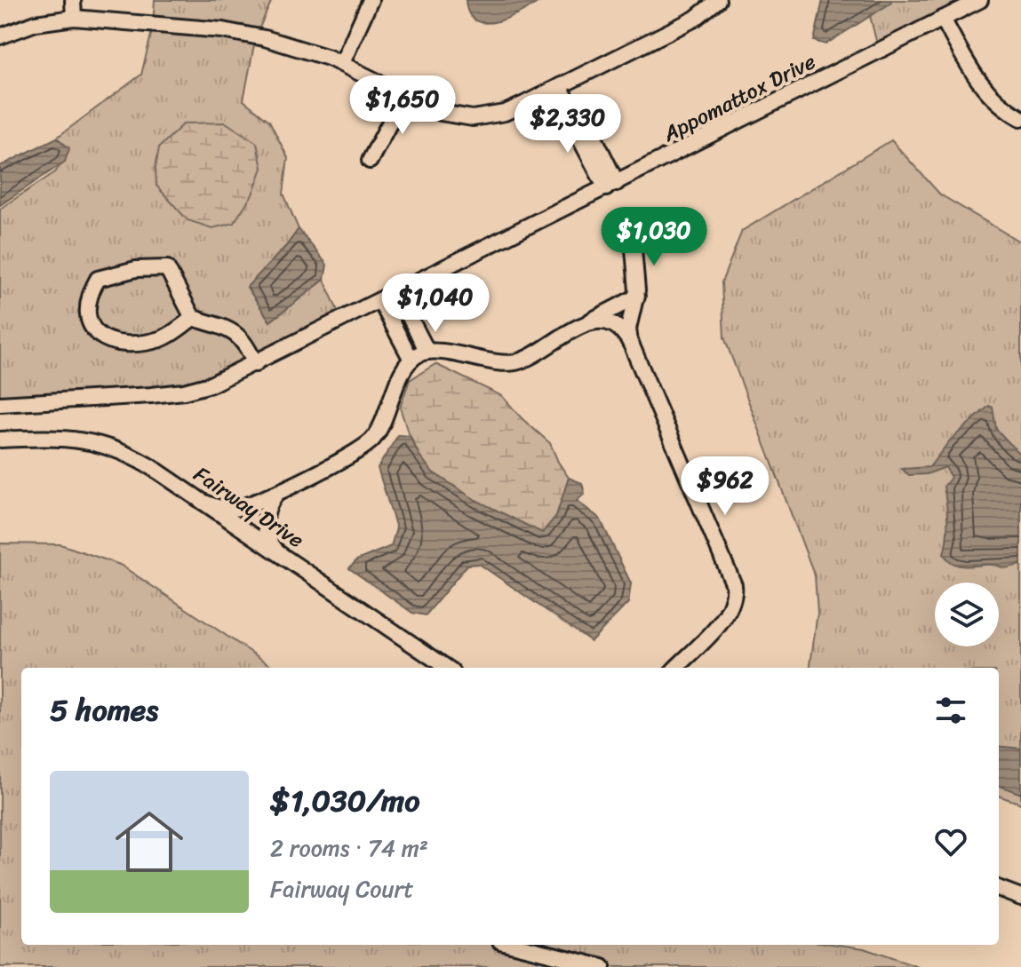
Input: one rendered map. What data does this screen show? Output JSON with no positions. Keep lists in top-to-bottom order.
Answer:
{
  "streets": {
    "street": ["Appomattox Drive", "Fairway Drive"]
  },
  "page": {
    "price": [
      "$1,650",
      "$2,330",
      "$1,030",
      "$1,040",
      "$962"
    ],
    "heading": "5 homes",
    "list": [
      {
        "name": "$1,030/mo",
        "note": "2 rooms · 74 m² · Fairway Court"
      }
    ]
  }
}
